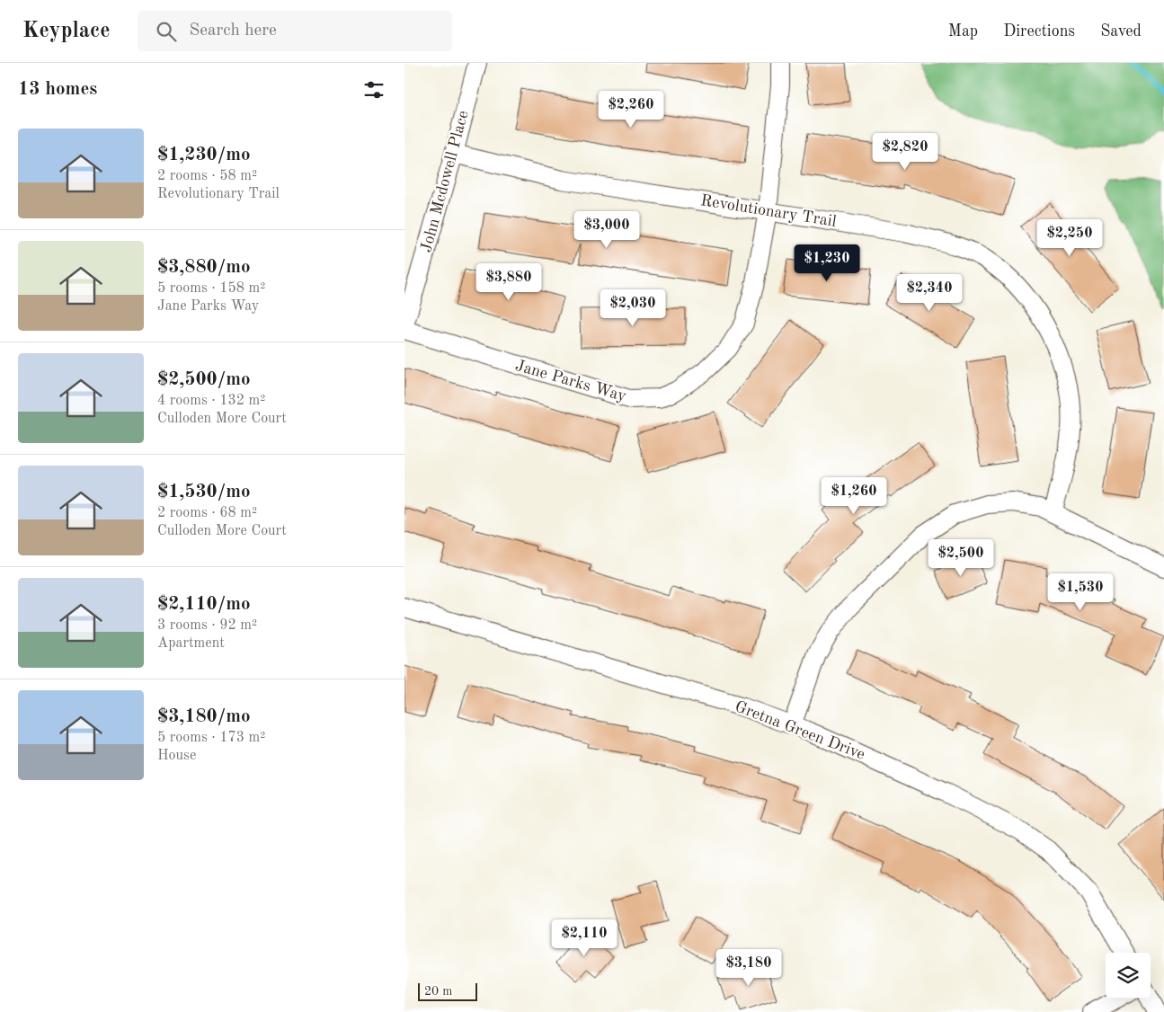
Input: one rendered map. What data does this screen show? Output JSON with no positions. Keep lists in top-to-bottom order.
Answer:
{
  "streets": {
    "street": [
      "John Mcdowell Place",
      "Revolutionary Trail",
      "Jane Parks Way",
      "Gretna Green Drive"
    ]
  },
  "crossings": [
    ["John Mcdowell Place", "Revolutionary Trail"],
    ["Revolutionary Trail", "Jane Parks Way"]
  ],
  "scale_bar": "20 m",
  "page": {
    "header": "Keyplace",
    "search": "Search here",
    "nav": ["Map", "Directions", "Saved"],
    "heading": "13 homes",
    "price": [
      "$2,260",
      "$2,820",
      "$3,000",
      "$2,250",
      "$1,230",
      "$3,880",
      "$2,340",
      "$2,030",
      "$1,260",
      "$2,500",
      "$1,530",
      "$2,110",
      "$3,180"
    ],
    "list": [
      {
        "name": "$1,230/mo",
        "note": "2 rooms · 58 m² · Revolutionary Trail"
      },
      {
        "name": "$3,880/mo",
        "note": "5 rooms · 158 m² · Jane Parks Way"
      },
      {
        "name": "$2,500/mo",
        "note": "4 rooms · 132 m² · Culloden More Court"
      },
      {
        "name": "$1,530/mo",
        "note": "2 rooms · 68 m² · Culloden More Court"
      },
      {
        "name": "$2,110/mo",
        "note": "3 rooms · 92 m² · Apartment"
      },
      {
        "name": "$3,180/mo",
        "note": "5 rooms · 173 m² · House"
      }
    ],
    "scale": "20 m"
  }
}
